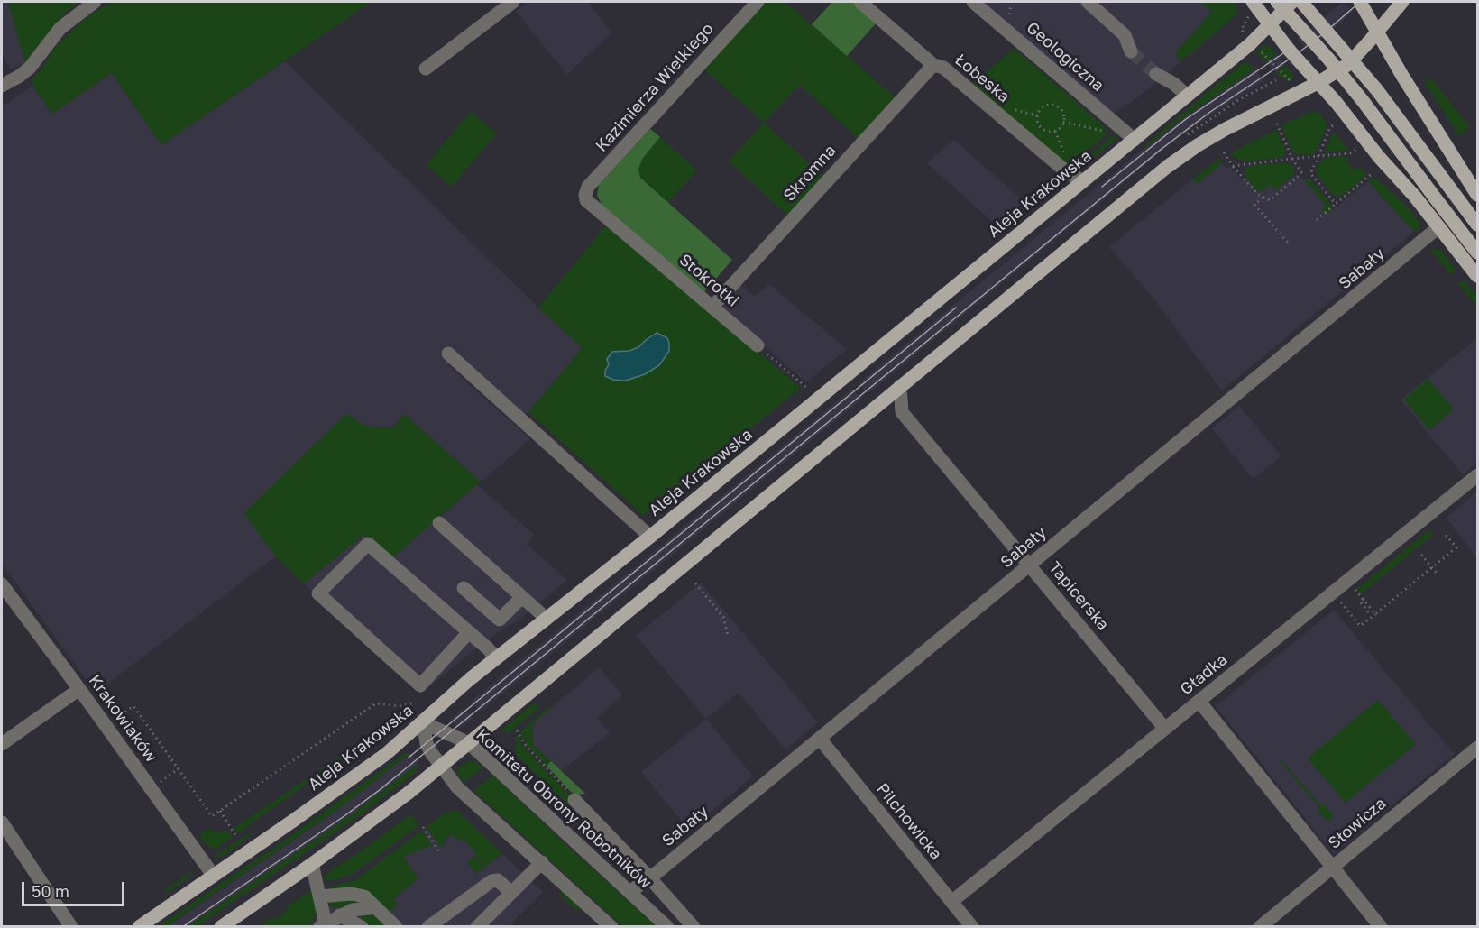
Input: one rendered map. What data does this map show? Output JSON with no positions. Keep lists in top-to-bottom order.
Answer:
{
  "streets": {
    "main road": ["Aleja Krakowska"],
    "street": [
      "Geologiczna",
      "Łobeska",
      "Kazimierza Wielkiego",
      "Skromna",
      "Sabały",
      "Stokrotki",
      "Tapicerska",
      "Gładka",
      "Krakowiaków",
      "Komitetu Obrony Robotników",
      "Pilchowicka",
      "Słowicza"
    ]
  },
  "crossings": [
    ["Geologiczna", "Aleja Krakowska"],
    ["Łobeska", "Skromna"],
    ["Łobeska", "Aleja Krakowska"],
    ["Kazimierza Wielkiego", "Stokrotki"],
    ["Skromna", "Stokrotki"],
    ["Aleja Krakowska", "Krakowiaków"],
    ["Aleja Krakowska", "Komitetu Obrony Robotników"],
    ["Sabały", "Tapicerska"],
    ["Sabały", "Komitetu Obrony Robotników"],
    ["Sabały", "Pilchowicka"],
    ["Tapicerska", "Gładka"],
    ["Gładka", "Pilchowicka"]
  ],
  "scale_bar": "50 m"
}
